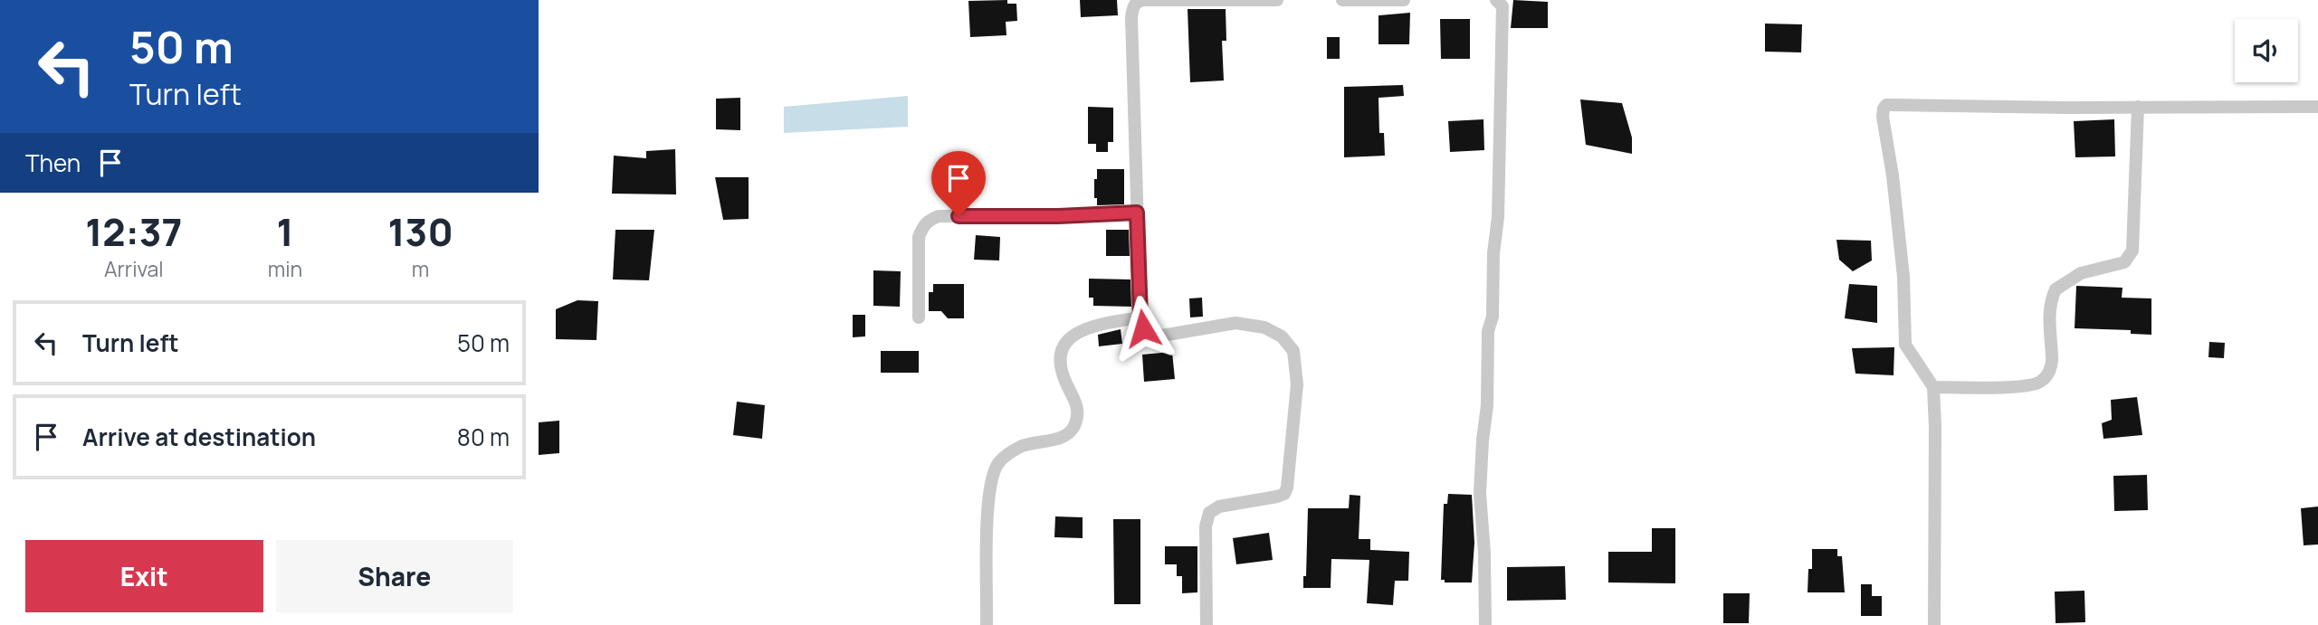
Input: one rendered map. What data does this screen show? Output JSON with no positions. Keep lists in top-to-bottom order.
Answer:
{
  "page": {
    "turn": ["50 m", "Turn left"],
    "then": "Then",
    "eta": [
      "12:37",
      "Arrival",
      "1",
      "min",
      "130",
      "m"
    ],
    "list": [
      {
        "name": "Turn left",
        "value": "50 m"
      },
      {
        "name": "Arrive at destination",
        "value": "80 m"
      }
    ],
    "buttons": ["Exit", "Share"]
  }
}
